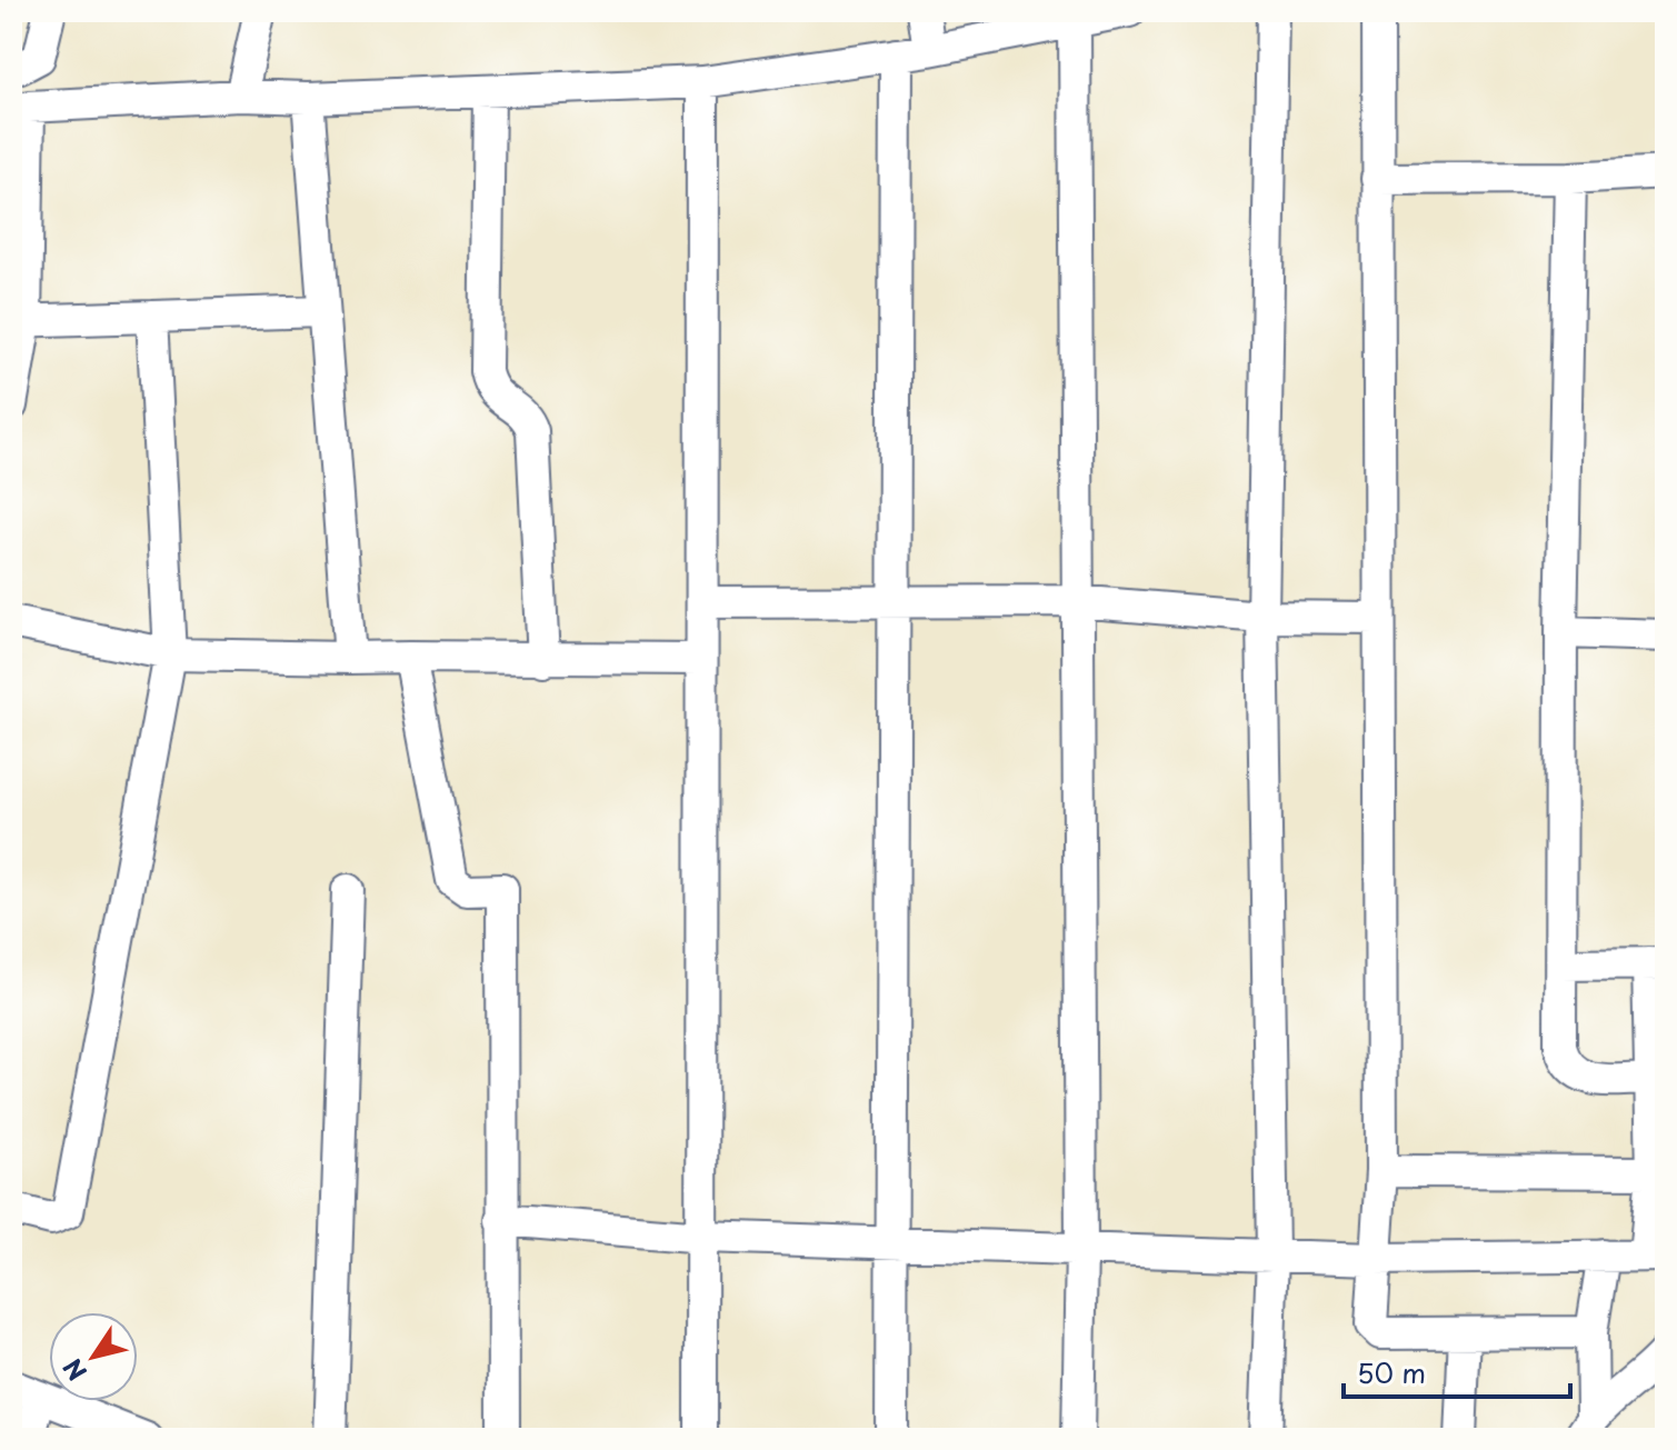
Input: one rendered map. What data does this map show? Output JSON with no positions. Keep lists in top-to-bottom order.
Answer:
{
  "scale_bar": "50 m",
  "north": "bottom left"
}
